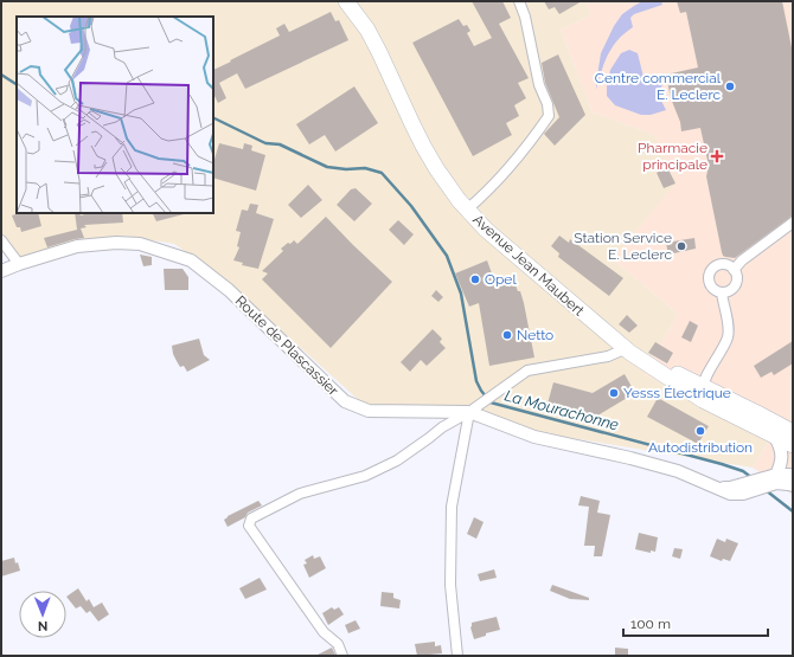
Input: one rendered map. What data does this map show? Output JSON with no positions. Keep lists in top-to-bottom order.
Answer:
{
  "streets": {
    "main road": ["Avenue Jean Maubert"],
    "street": ["Route de Plascassier"]
  },
  "water": ["La Mourachonne"],
  "places": {
    "other": [
      "Centre commercial E. Leclerc",
      "Station Service E. Leclerc",
      "Opel",
      "Netto",
      "Yesss Électrique",
      "Autodistribution"
    ],
    "health": ["Pharmacie principale"]
  },
  "scale_bar": "100 m",
  "north": "bottom"
}
